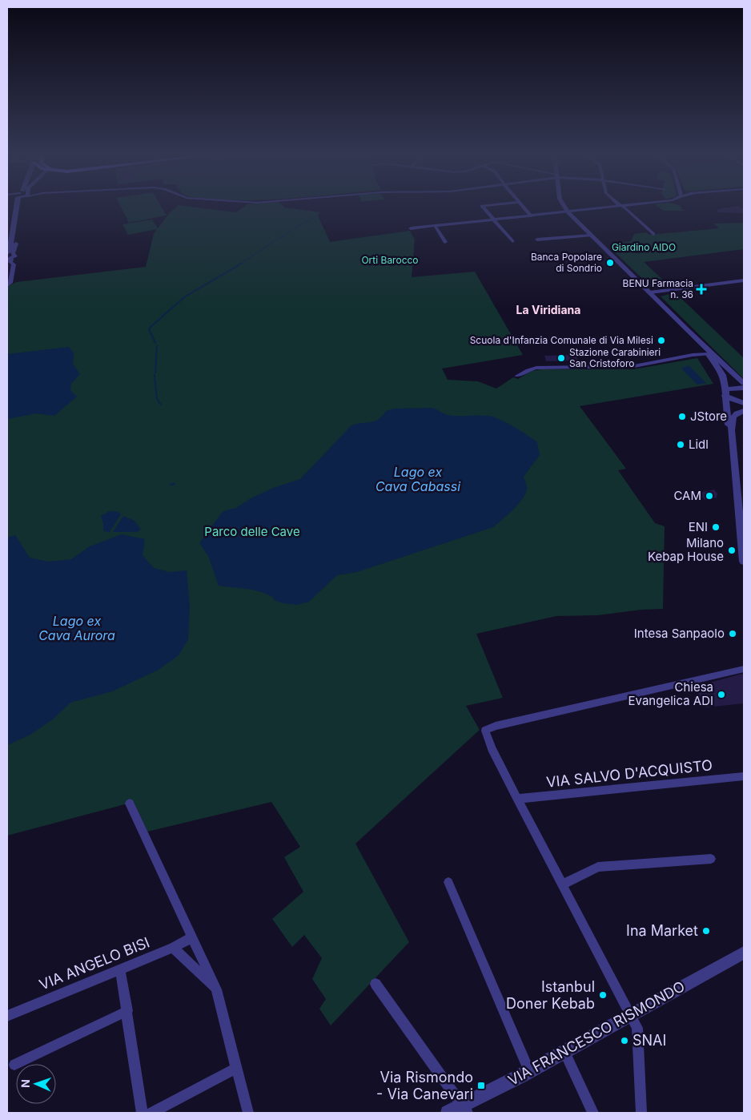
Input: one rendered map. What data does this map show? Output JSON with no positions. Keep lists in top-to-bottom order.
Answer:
{
  "streets": {
    "street": ["VIA SALVO D'ACQUISTO", "VIA ANGELO BISI", "VIA FRANCESCO RISMONDO"]
  },
  "districts": ["La Viridiana"],
  "water": ["Lago ex Cava Cabassi", "Lago ex Cava Aurora"],
  "parks": ["Giardino AIDO", "Orti Barocco", "Parco delle Cave"],
  "places": {
    "other": [
      "Banca Popolare di Sondrio",
      "Scuola d'Infanzia Comunale di Via Milesi",
      "Stazione Carabinieri San Cristoforo",
      "JStore",
      "Lidl",
      "CAM",
      "ENI",
      "Milano Kebap House",
      "Intesa Sanpaolo",
      "Chiesa Evangelica ADI",
      "Ina Market",
      "Istanbul Doner Kebab",
      "SNAI"
    ],
    "health": ["BENU Farmacia n. 36"],
    "transit": ["Via Rismondo - Via Canevari"]
  },
  "north": "left"
}
